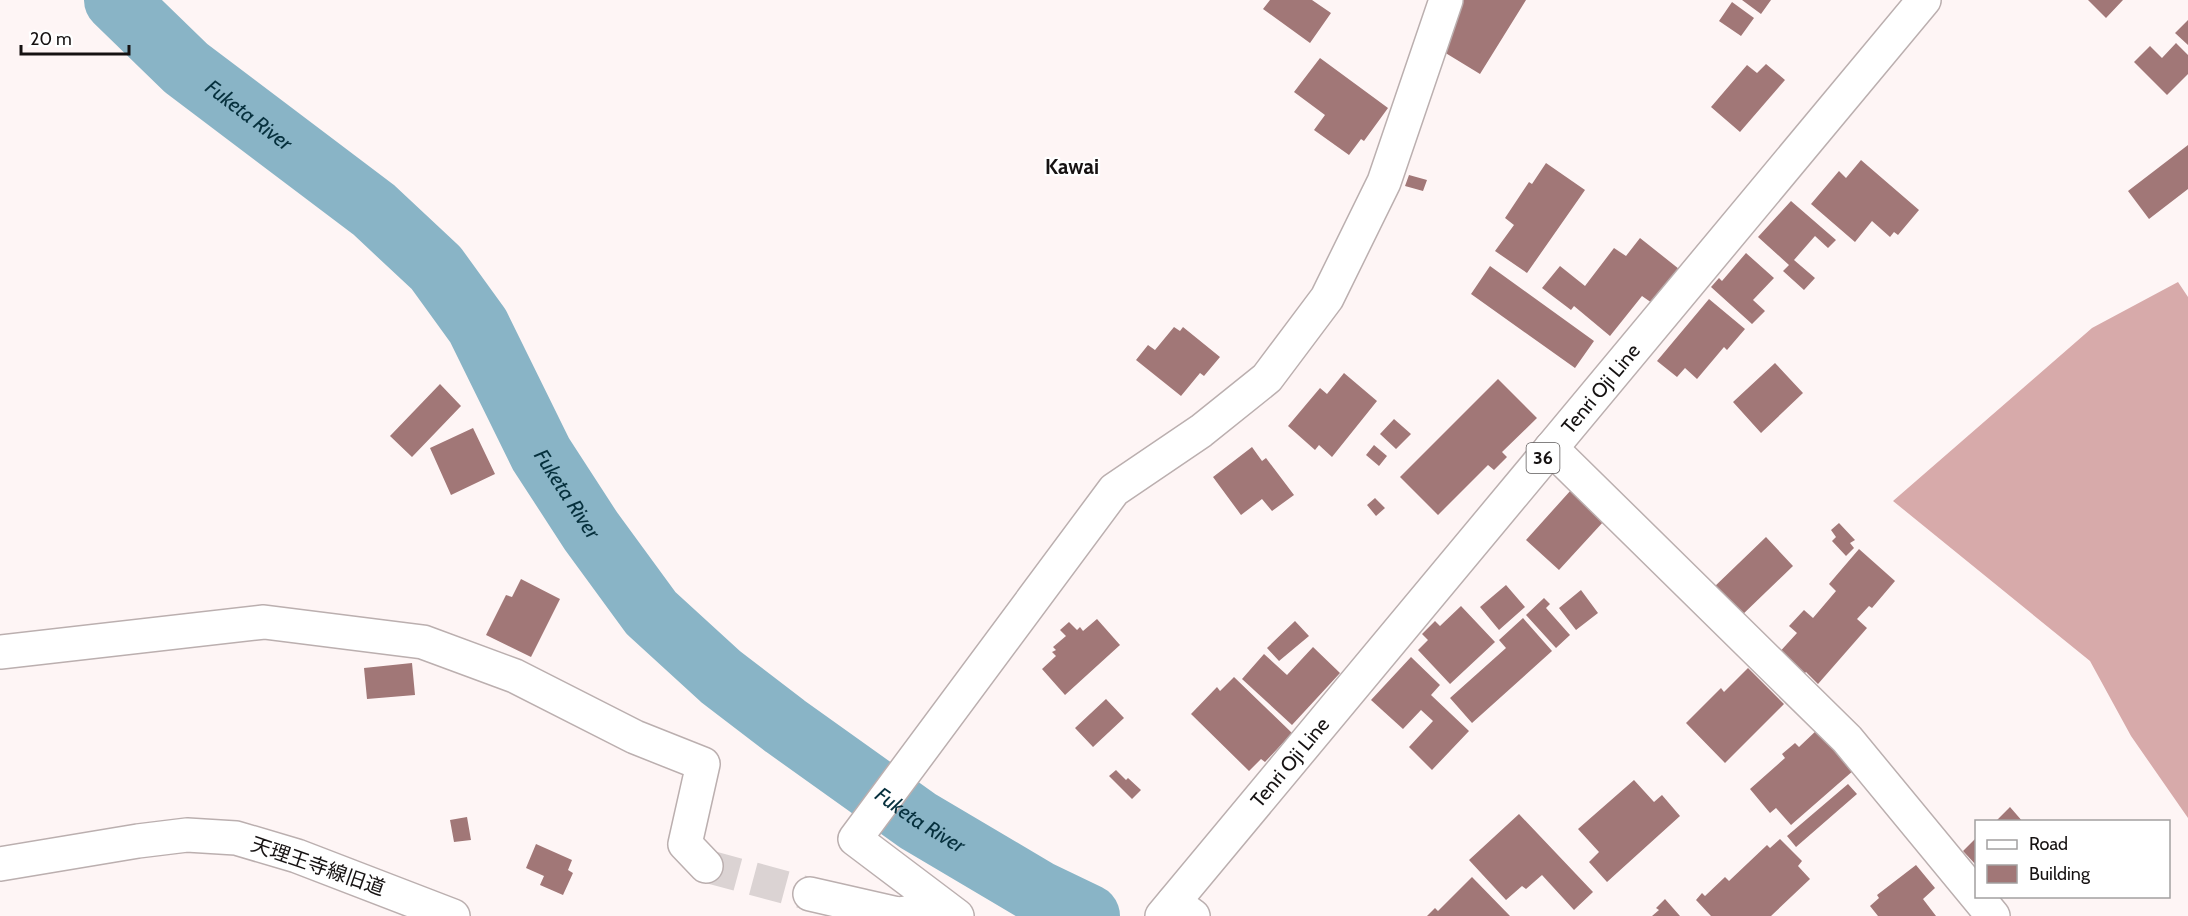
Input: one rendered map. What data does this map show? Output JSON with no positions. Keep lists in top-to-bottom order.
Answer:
{
  "streets": {
    "street": ["Tenri Oji Line", "36", "天理王寺線旧道"]
  },
  "districts": ["Kawai"],
  "water": ["Fuketa River"],
  "legend": ["Road", "Building"],
  "scale_bar": "20 m"
}
